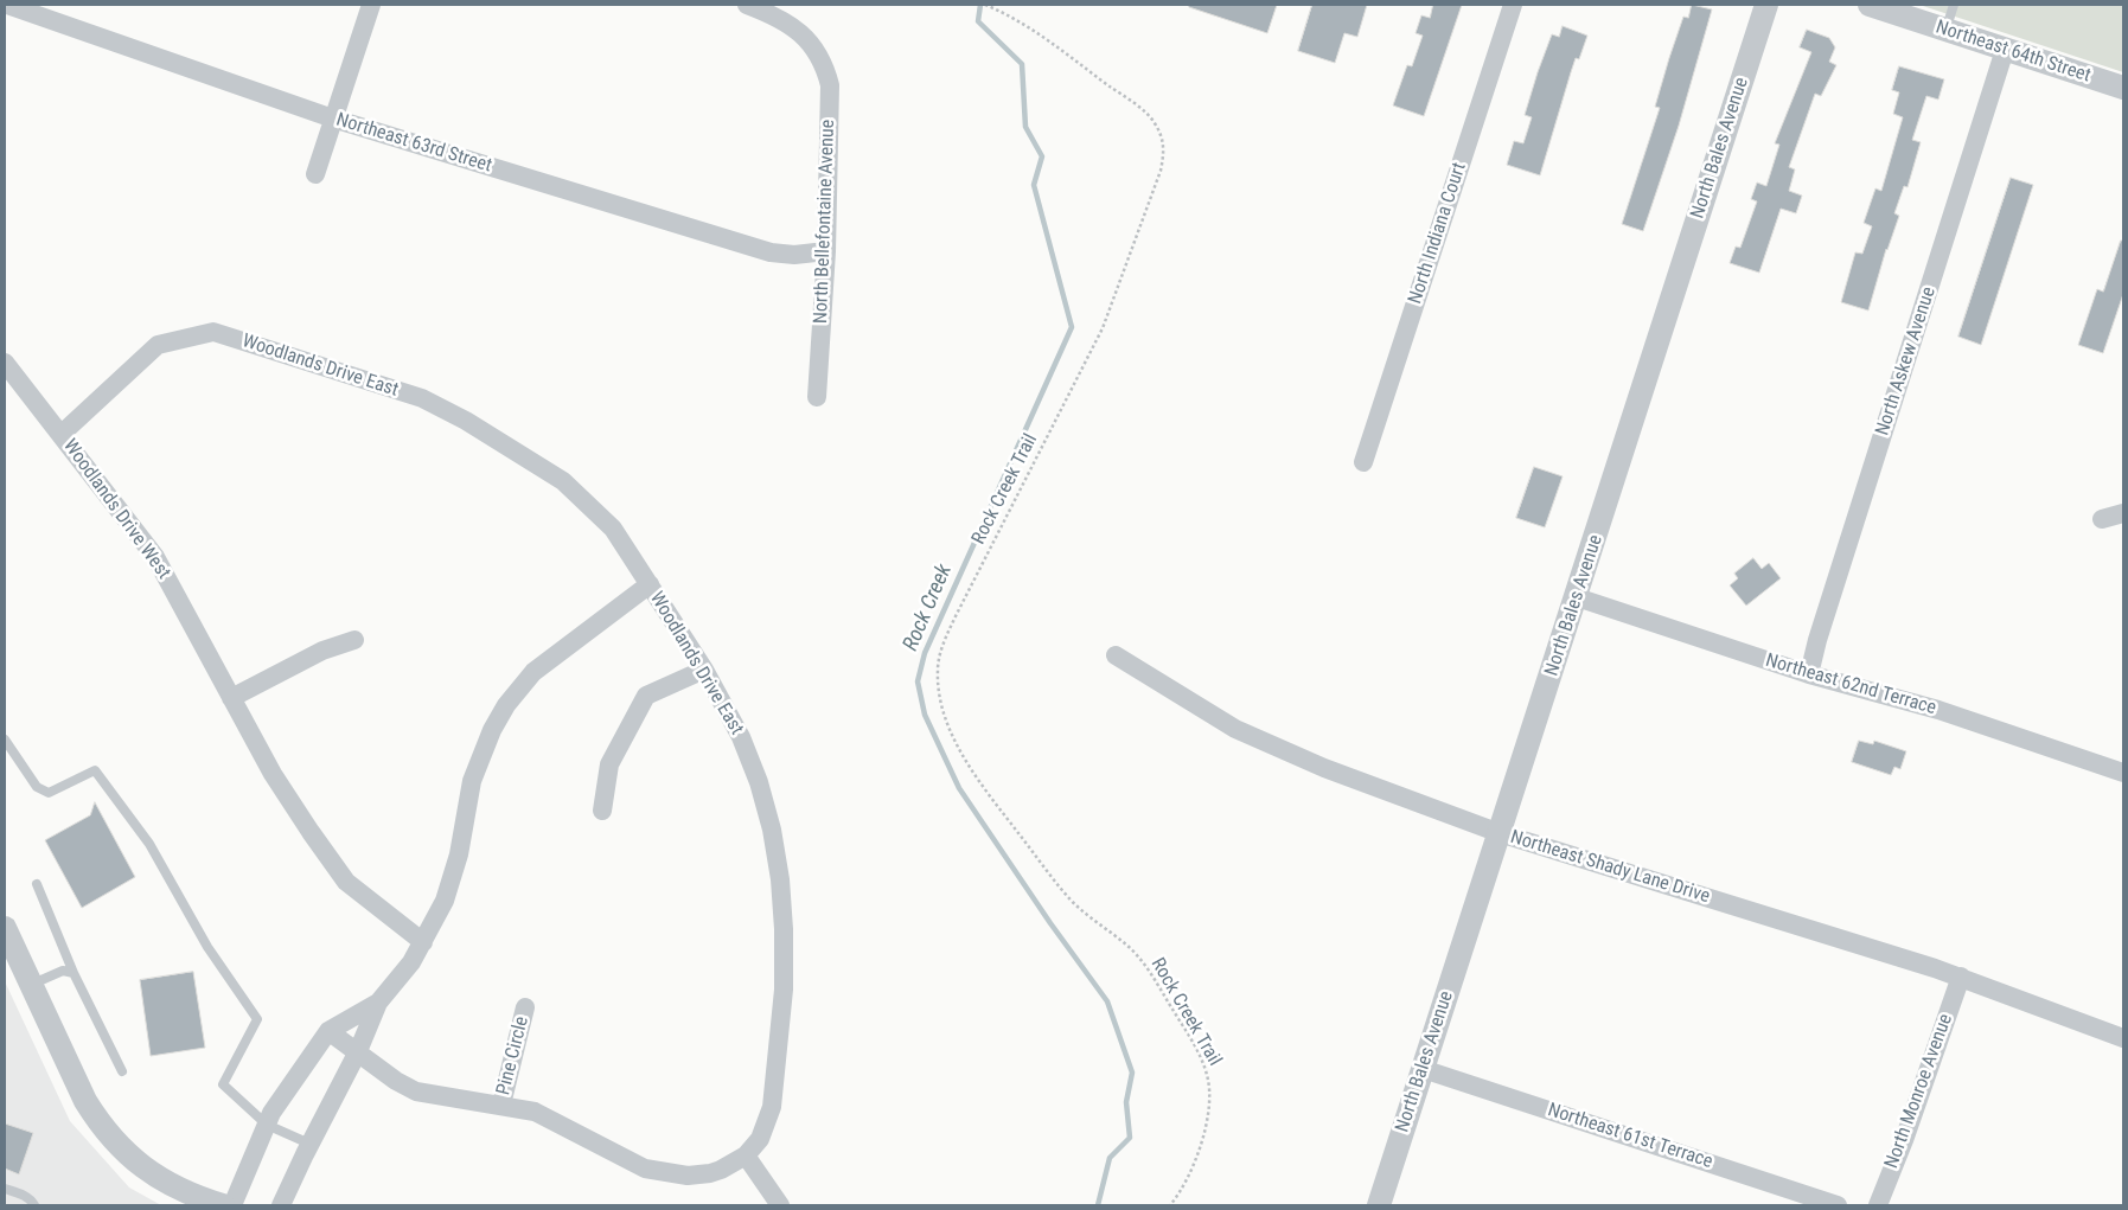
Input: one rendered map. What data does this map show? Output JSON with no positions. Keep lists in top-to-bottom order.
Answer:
{
  "streets": {
    "street": [
      "Northeast 64th Street",
      "Northeast 63rd Street",
      "North Bales Avenue",
      "North Bellefontaine Avenue",
      "North Indiana Court",
      "North Askew Avenue",
      "Woodlands Drive East",
      "Woodlands Drive West",
      "Northeast 62nd Terrace",
      "Northeast Shady Lane Drive",
      "Pine Circle",
      "North Monroe Avenue",
      "Northeast 61st Terrace"
    ],
    "path": ["Rock Creek Trail"]
  },
  "crossings": [
    ["Northeast 64th Street", "North Askew Avenue"],
    ["Northeast 63rd Street", "North Bellefontaine Avenue"],
    ["North Bales Avenue", "Northeast 62nd Terrace"],
    ["North Bales Avenue", "Northeast Shady Lane Drive"],
    ["North Bales Avenue", "Northeast 61st Terrace"],
    ["North Askew Avenue", "Northeast 62nd Terrace"],
    ["Woodlands Drive East", "Woodlands Drive West"],
    ["Woodlands Drive East", "Pine Circle"],
    ["Northeast Shady Lane Drive", "North Monroe Avenue"]
  ],
  "water": ["Rock Creek"]
}
